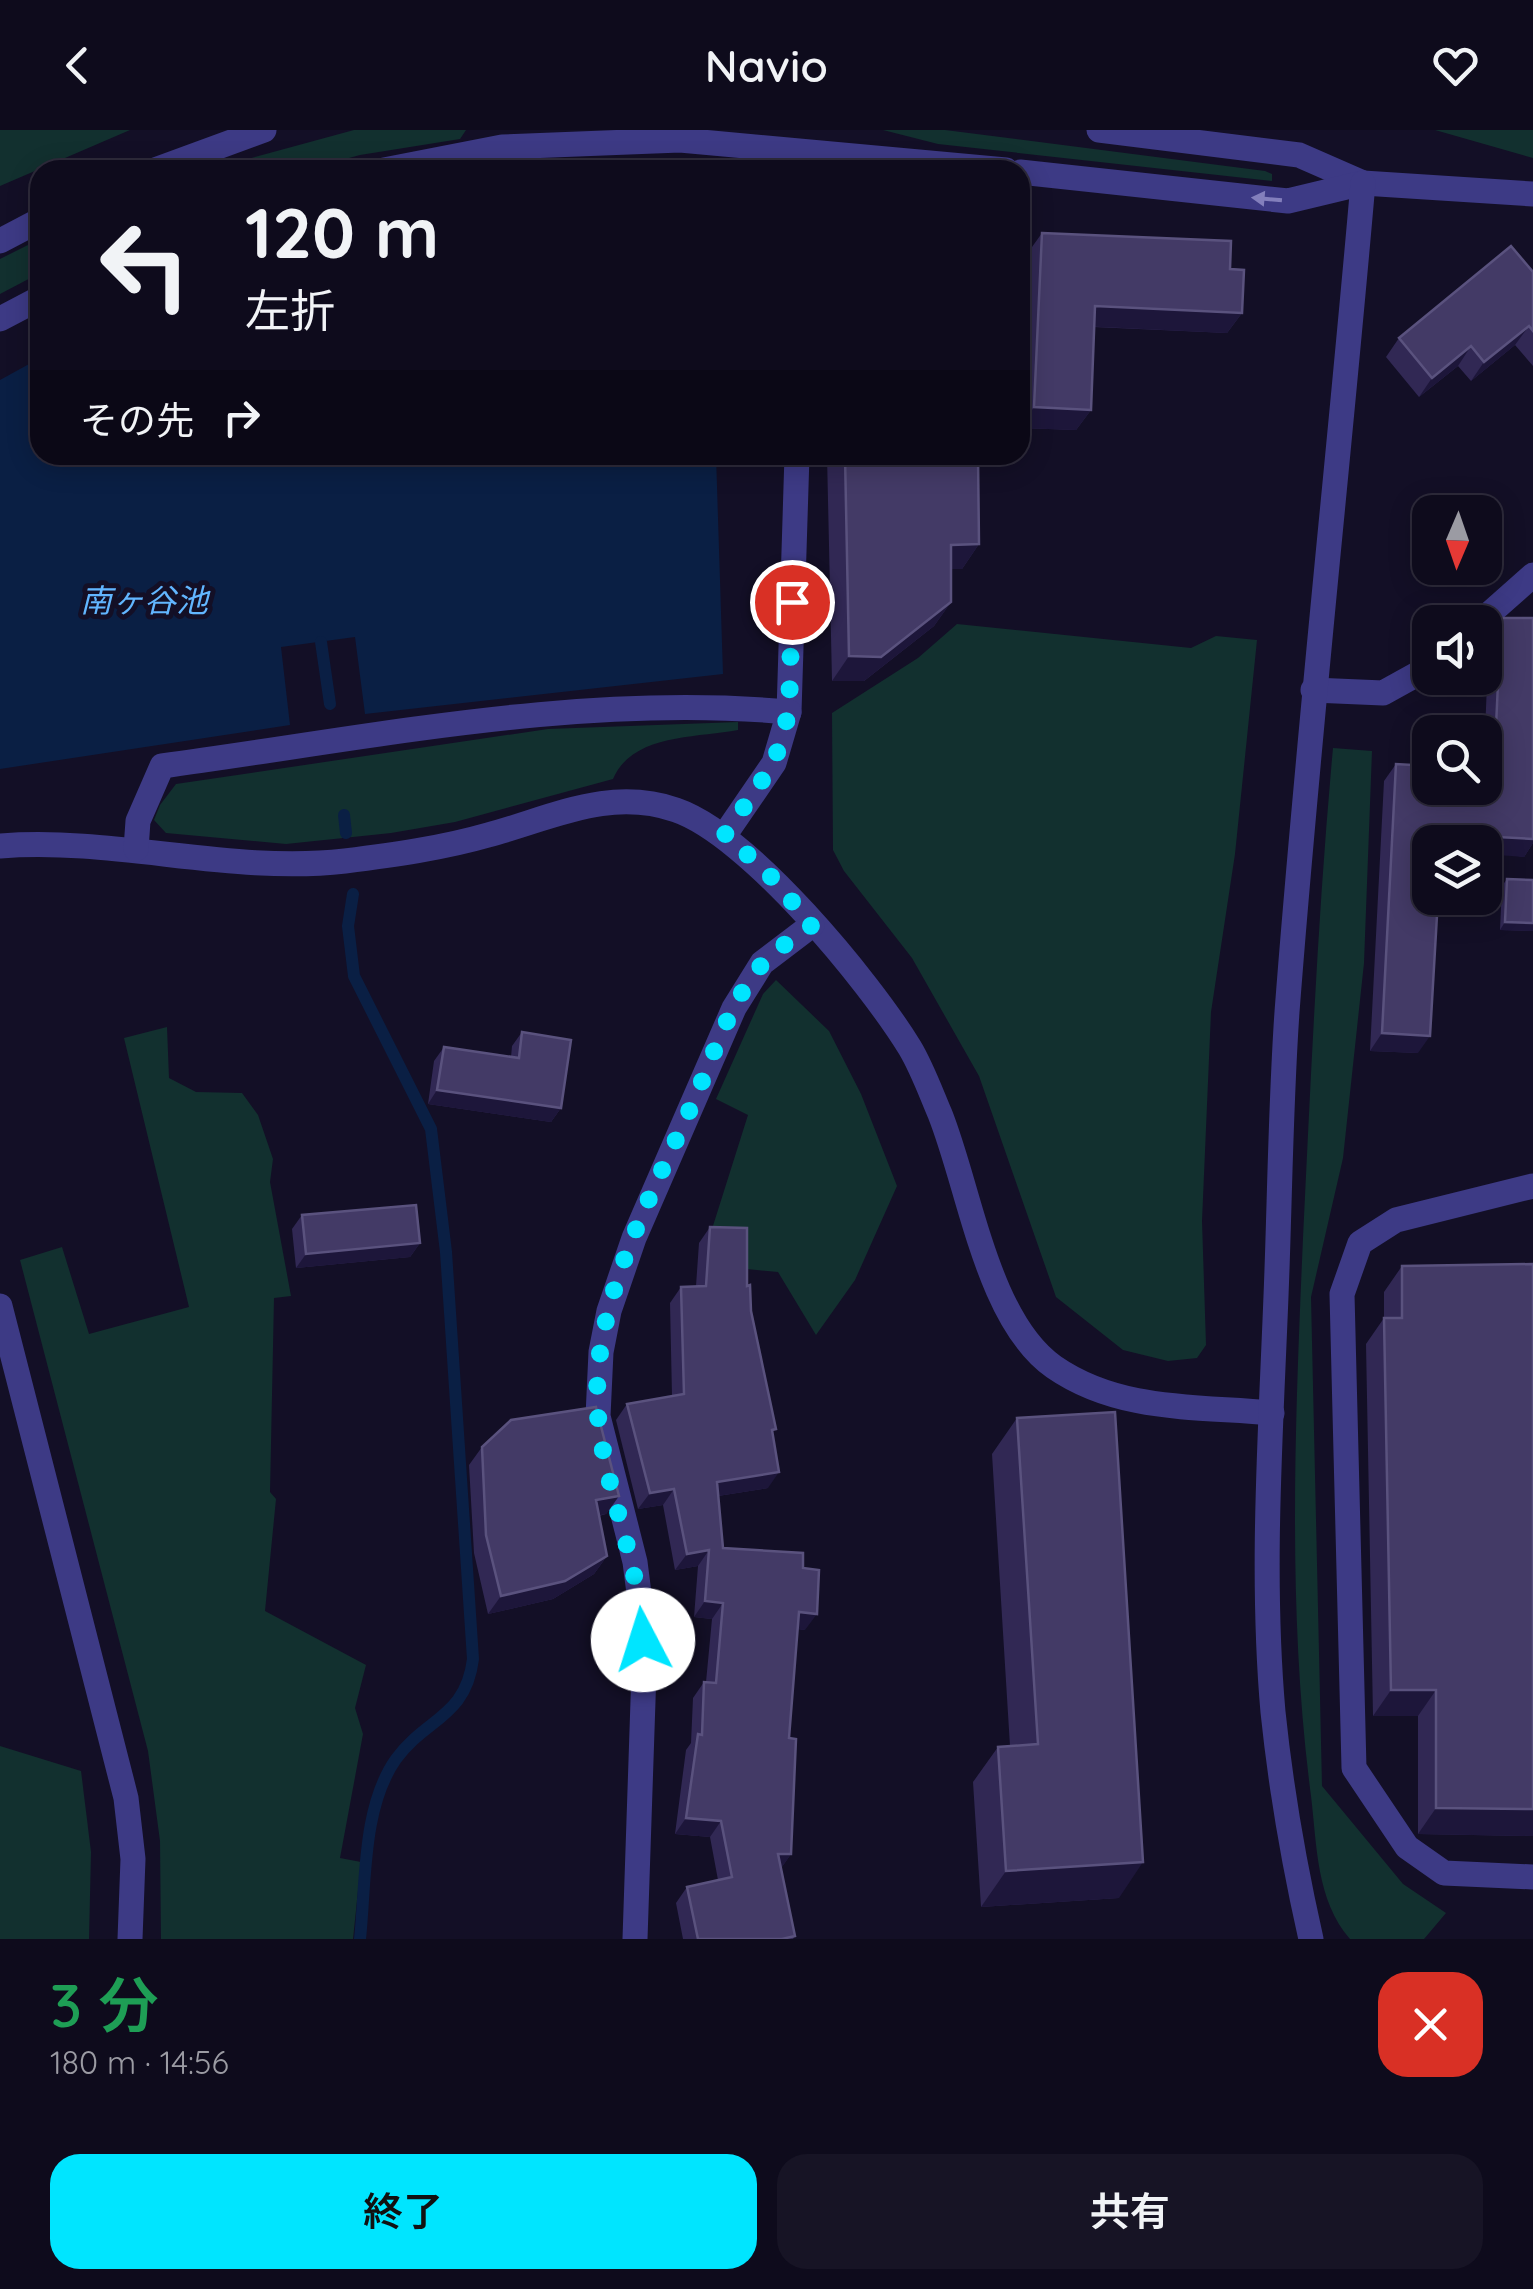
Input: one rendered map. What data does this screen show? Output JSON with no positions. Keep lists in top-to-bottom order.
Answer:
{
  "water": ["南ヶ谷池"],
  "north": "bottom",
  "page": {
    "header": "Navio",
    "turn": ["120 m", "左折"],
    "then": "その先",
    "heading": ["3 分", "180 m · 14:56"],
    "buttons": ["終了", "共有"]
  }
}
